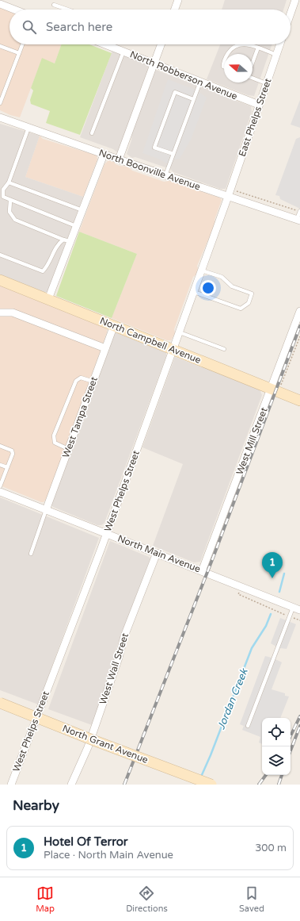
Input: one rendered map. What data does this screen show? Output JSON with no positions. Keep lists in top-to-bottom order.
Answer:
{
  "streets": {
    "main road": ["North Campbell Avenue", "North Grant Avenue"],
    "street": [
      "North Robberson Avenue",
      "East Phelps Street",
      "North Boonville Avenue",
      "West Tampa Street",
      "West Mill Street",
      "West Phelps Street",
      "North Main Avenue",
      "West Wall Street"
    ]
  },
  "crossings": [
    ["North Robberson Avenue", "East Phelps Street"],
    ["East Phelps Street", "North Boonville Avenue"],
    ["East Phelps Street", "West Phelps Street"],
    ["North Boonville Avenue", "West Phelps Street"],
    ["North Campbell Avenue", "West Tampa Street"],
    ["North Campbell Avenue", "West Mill Street"],
    ["North Campbell Avenue", "West Phelps Street"],
    ["West Tampa Street", "North Main Avenue"],
    ["West Mill Street", "North Main Avenue"],
    ["West Phelps Street", "North Main Avenue"],
    ["North Main Avenue", "West Wall Street"]
  ],
  "water": ["Jordan Creek"],
  "north": "left",
  "page": {
    "search": "Search here",
    "pins": "1",
    "heading": "Nearby",
    "list": [
      {
        "mark": "1",
        "name": "Hotel Of Terror",
        "note": "Place · North Main Avenue",
        "value": "300 m"
      }
    ],
    "nav": ["Map", "Directions", "Saved"]
  }
}
